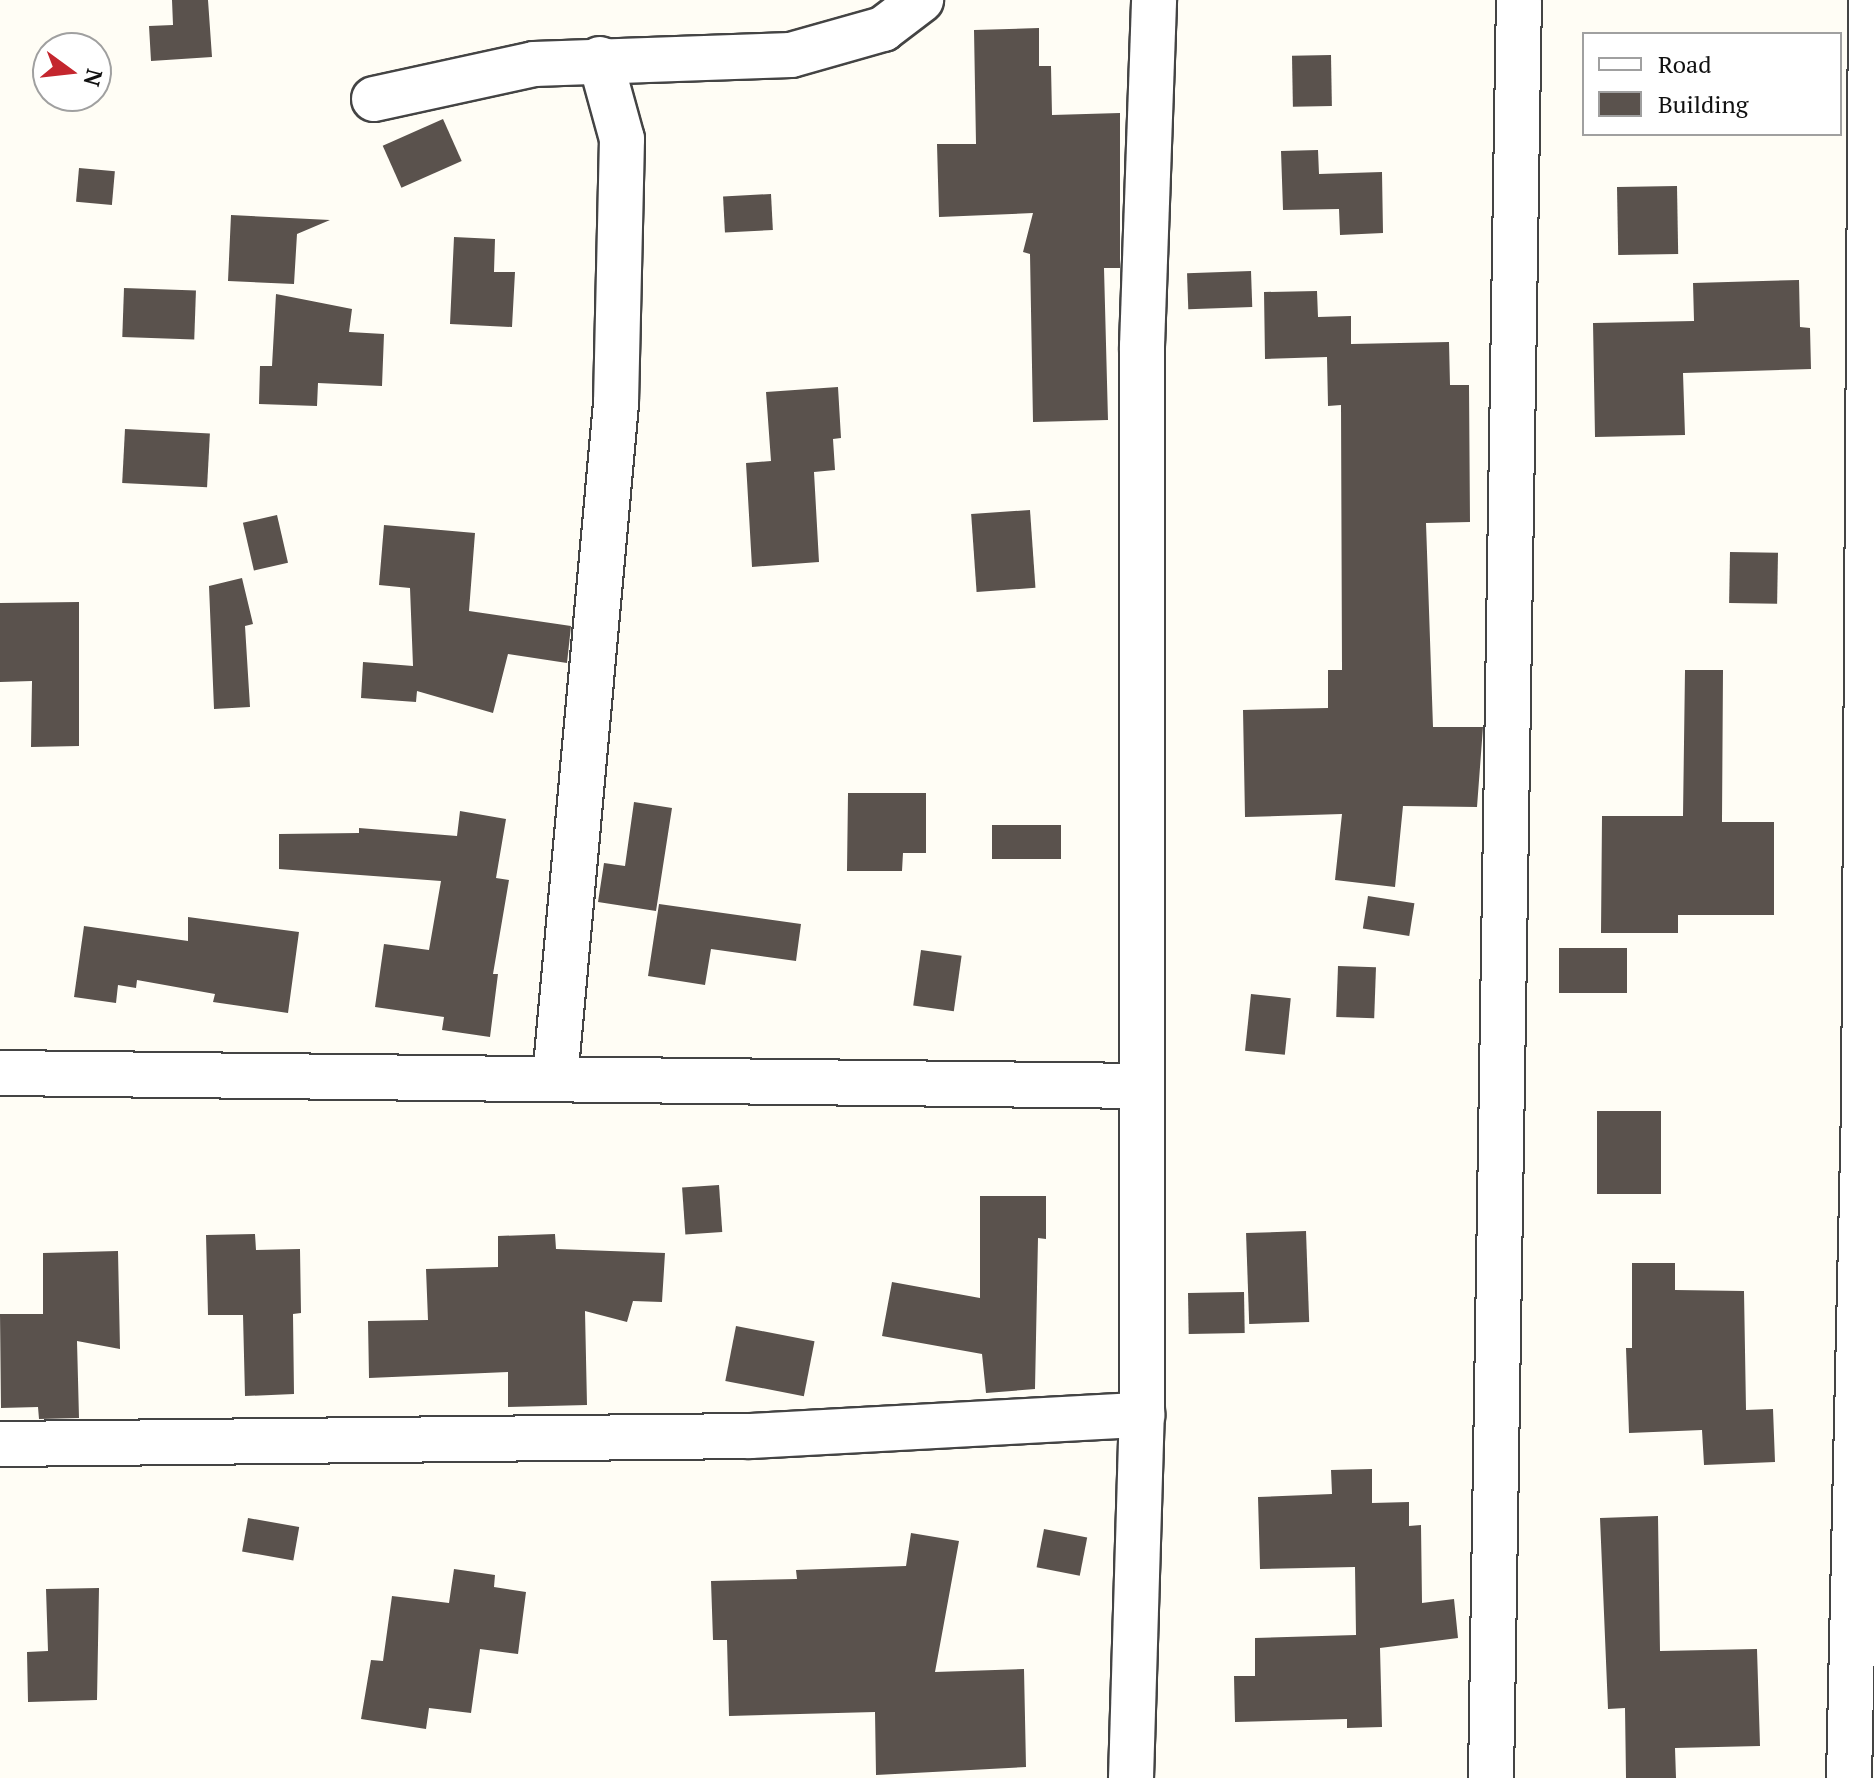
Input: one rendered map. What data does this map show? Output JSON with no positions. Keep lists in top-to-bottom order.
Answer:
{
  "legend": ["Road", "Building"],
  "north": "right"
}
